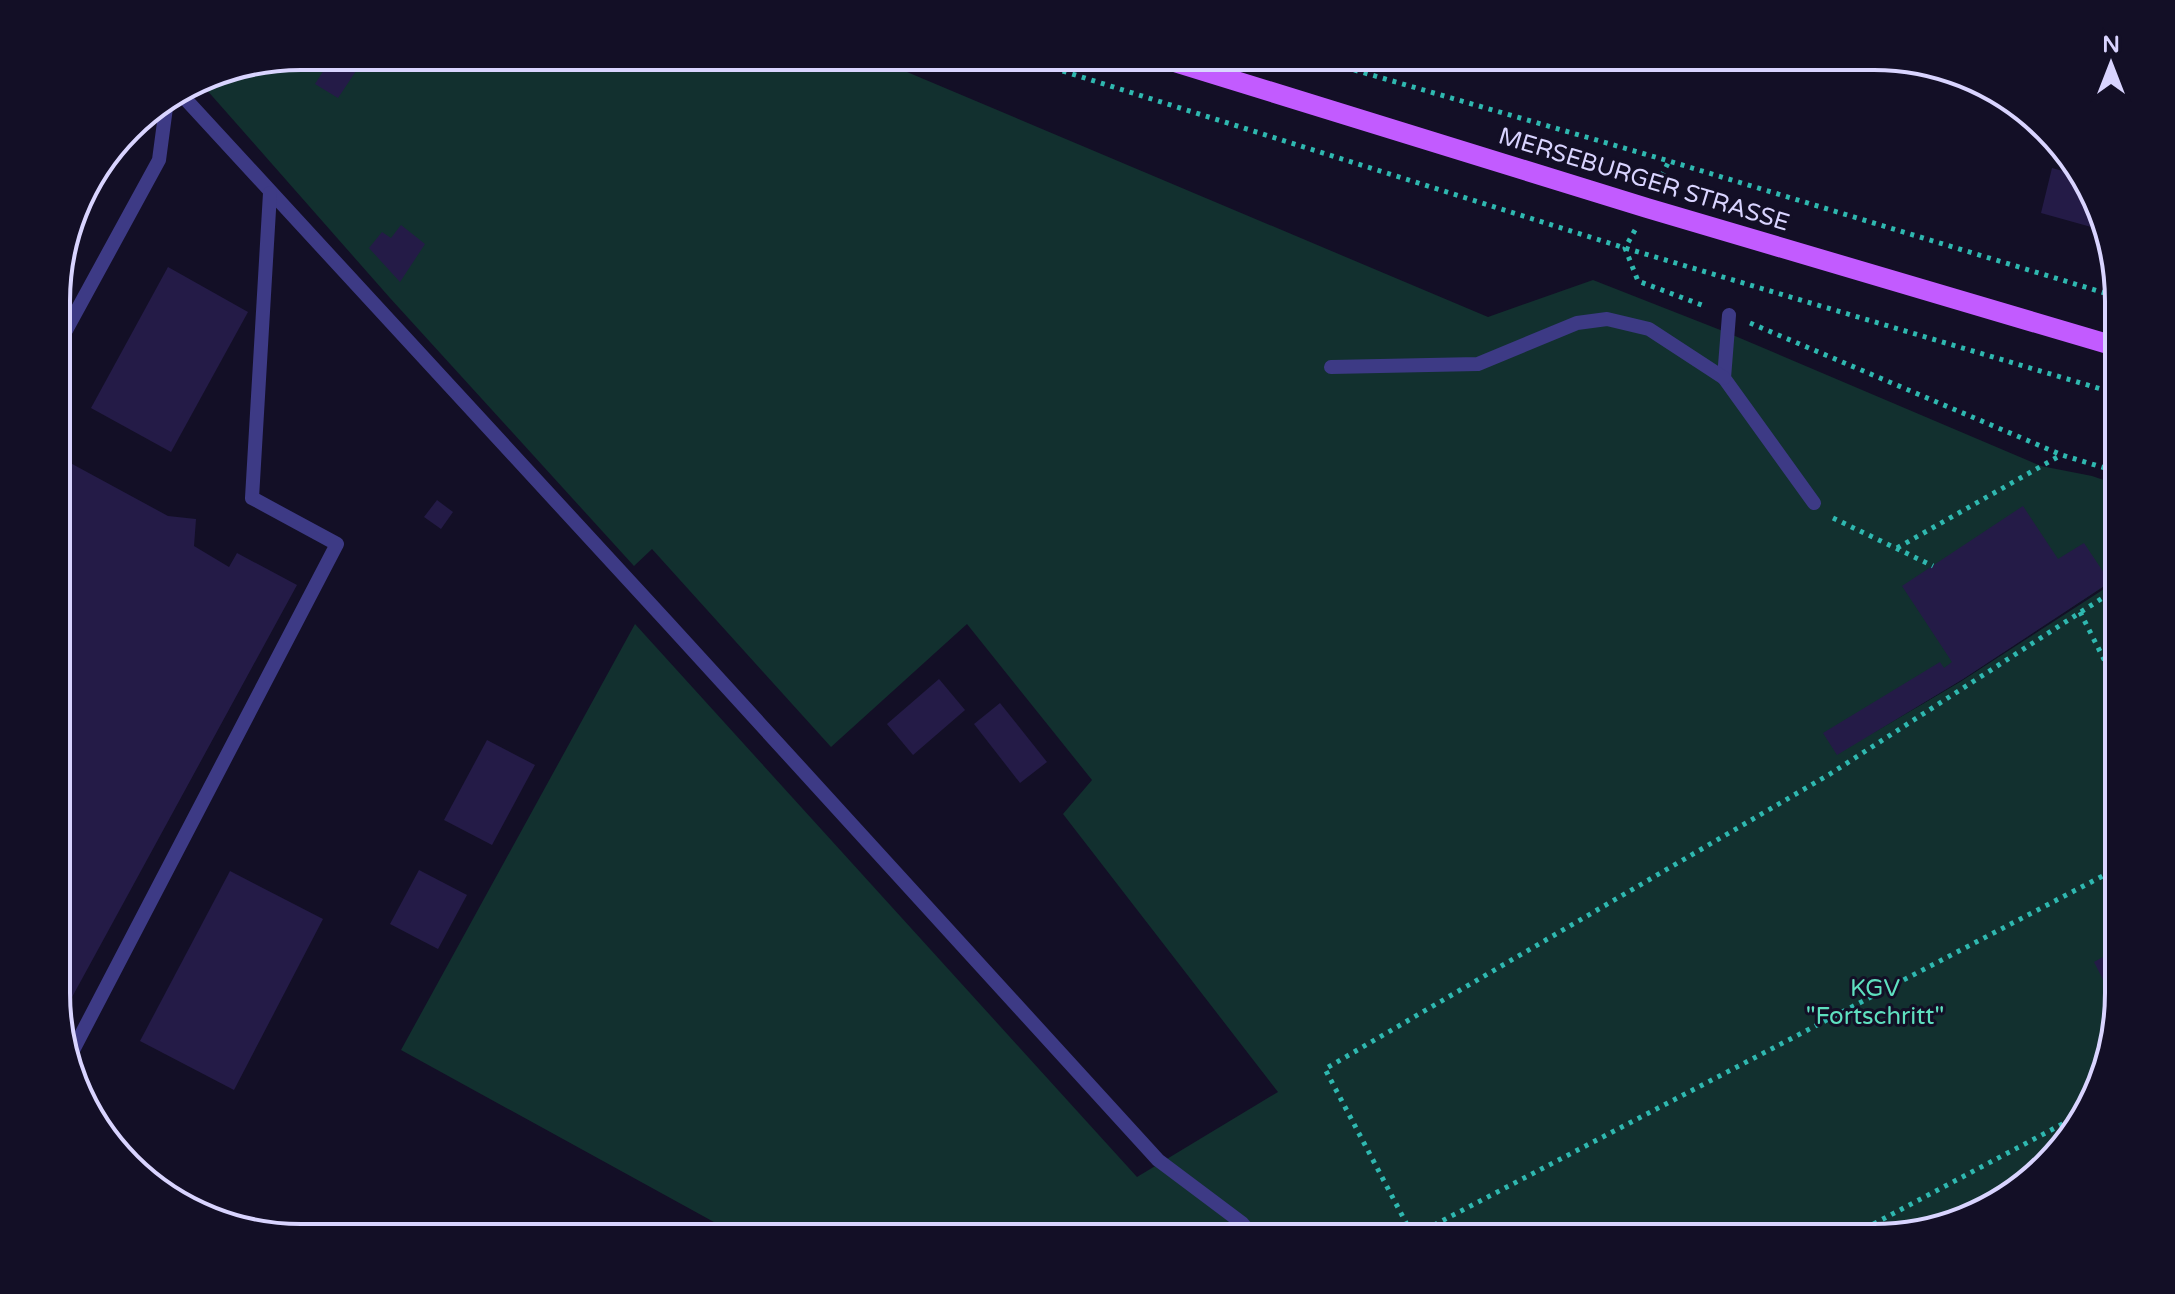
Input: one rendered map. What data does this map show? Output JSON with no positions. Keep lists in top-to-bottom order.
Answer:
{
  "streets": {
    "main road": ["MERSEBURGER STRASSE"]
  },
  "parks": ["KGV \"Fortschritt\""],
  "north": "top"
}
